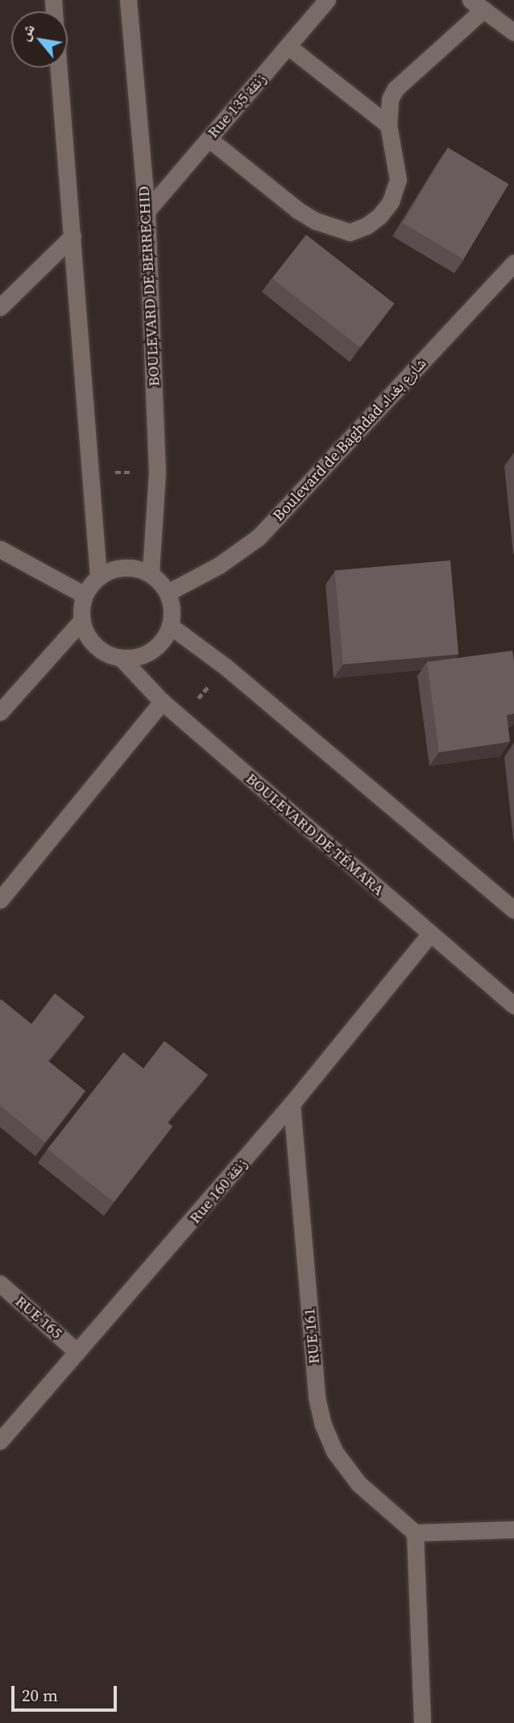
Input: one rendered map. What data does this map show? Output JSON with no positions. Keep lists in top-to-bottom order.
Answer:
{
  "streets": {
    "street": [
      "Rue 135 زنقة",
      "BOULEVARD DE BERRECHID",
      "Boulevard de Baghdad شارع بغداد",
      "BOULEVARD DE TÉMARA",
      "Rue 160 زنقة",
      "RUE 165",
      "RUE 161"
    ]
  },
  "crossings": [
    ["Rue 135 زنقة", "BOULEVARD DE BERRECHID"],
    ["BOULEVARD DE BERRECHID", "Boulevard de Baghdad شارع بغداد"],
    ["BOULEVARD DE BERRECHID", "BOULEVARD DE TÉMARA"],
    ["Boulevard de Baghdad شارع بغداد", "BOULEVARD DE TÉMARA"],
    ["BOULEVARD DE TÉMARA", "Rue 160 زنقة"],
    ["Rue 160 زنقة", "RUE 165"],
    ["Rue 160 زنقة", "RUE 161"]
  ],
  "scale_bar": "20 m",
  "north": "top left"
}
